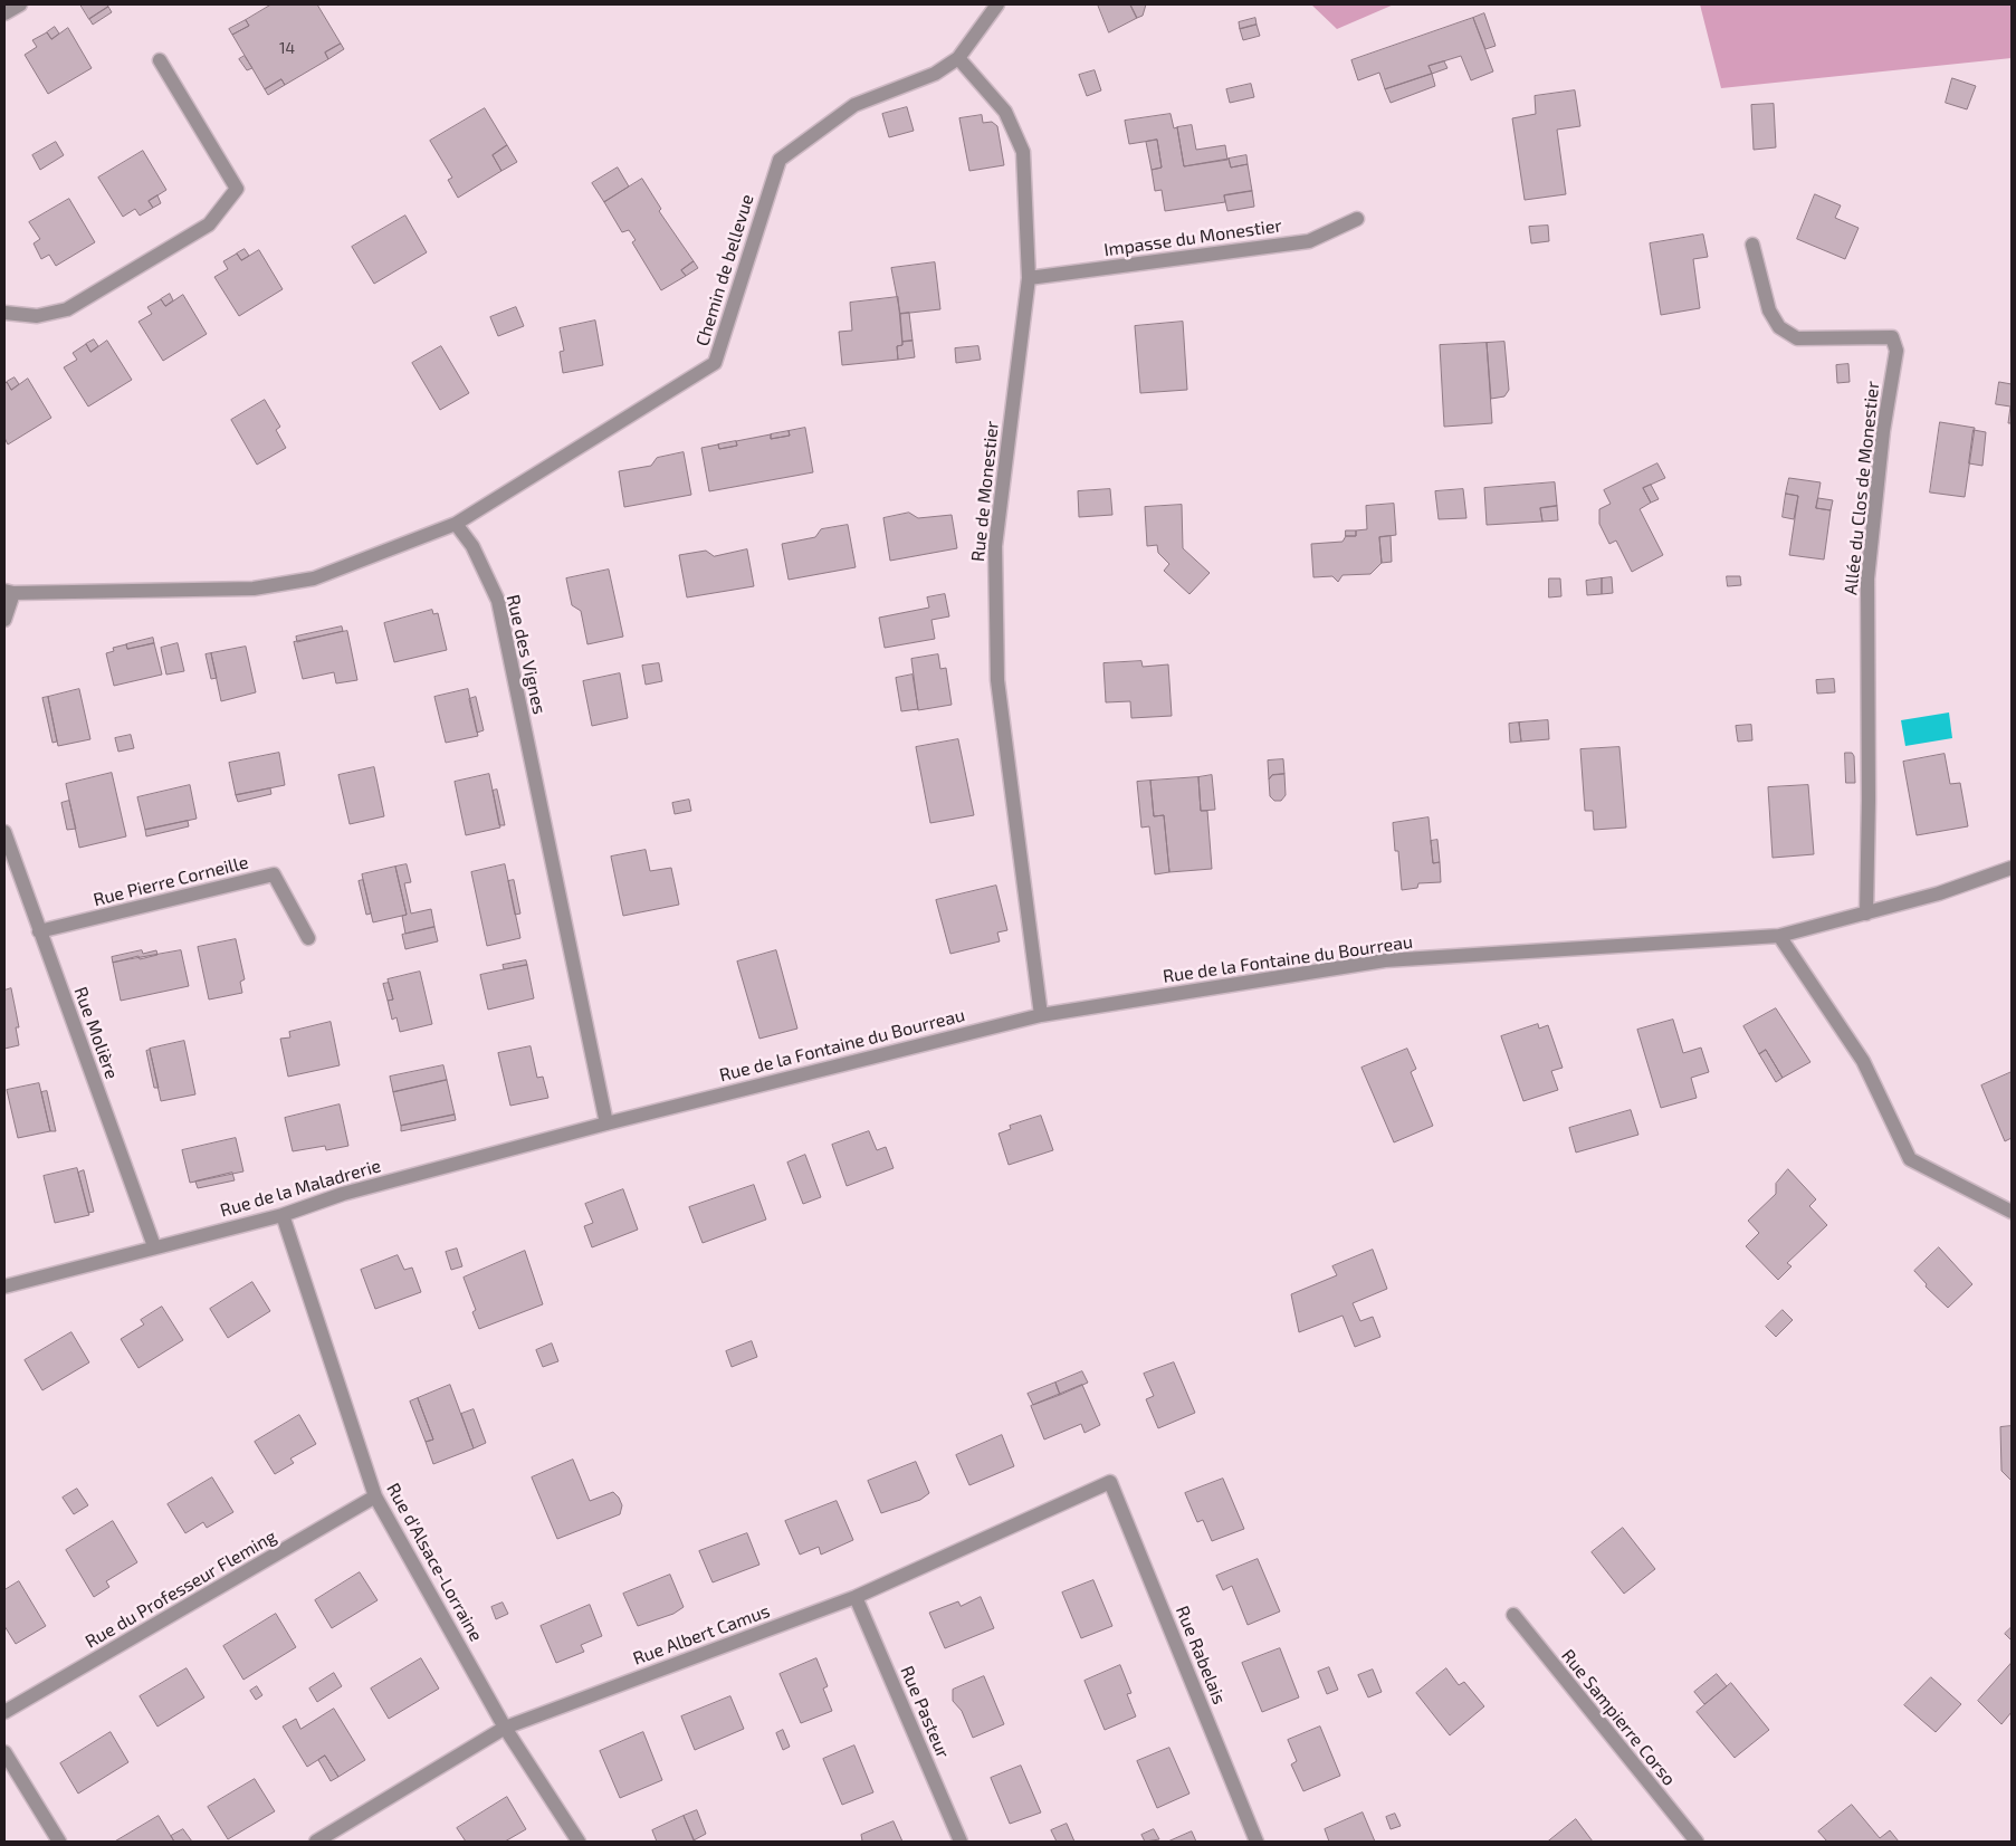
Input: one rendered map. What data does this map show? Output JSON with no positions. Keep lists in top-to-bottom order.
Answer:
{
  "streets": {
    "street": [
      "Impasse du Monestier",
      "Chemin de bellevue",
      "Allée du Clos de Monestier",
      "Rue de Monestier",
      "Rue des Vignes",
      "Rue Pierre Corneille",
      "Rue de la Fontaine du Bourreau",
      "Rue Molière",
      "Rue de la Maladrerie",
      "Rue d'Alsace-Lorraine",
      "Rue du Professeur Fleming",
      "Rue Albert Camus",
      "Rue Rabelais",
      "Rue Pasteur",
      "Rue Sampierre Corso"
    ]
  },
  "crossings": [
    ["Impasse du Monestier", "Rue de Monestier"],
    ["Chemin de bellevue", "Rue de Monestier"],
    ["Chemin de bellevue", "Rue des Vignes"],
    ["Allée du Clos de Monestier", "Rue de la Fontaine du Bourreau"],
    ["Rue de Monestier", "Rue de la Fontaine du Bourreau"],
    ["Rue des Vignes", "Rue de la Fontaine du Bourreau"],
    ["Rue des Vignes", "Rue de la Maladrerie"],
    ["Rue Pierre Corneille", "Rue Molière"],
    ["Rue de la Fontaine du Bourreau", "Rue de la Maladrerie"],
    ["Rue Molière", "Rue de la Maladrerie"],
    ["Rue de la Maladrerie", "Rue d'Alsace-Lorraine"],
    ["Rue d'Alsace-Lorraine", "Rue du Professeur Fleming"],
    ["Rue d'Alsace-Lorraine", "Rue Albert Camus"],
    ["Rue Albert Camus", "Rue Rabelais"],
    ["Rue Albert Camus", "Rue Pasteur"]
  ],
  "house_numbers": ["14"]
}
